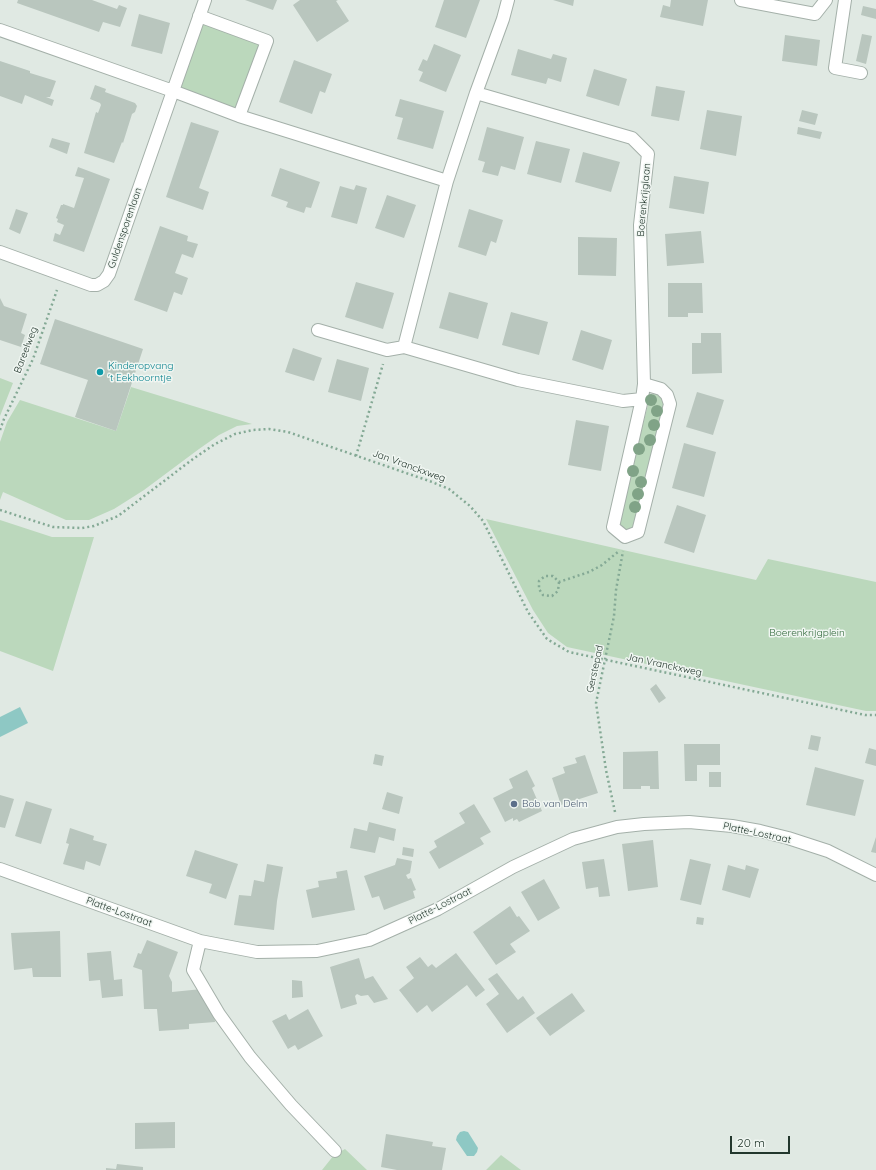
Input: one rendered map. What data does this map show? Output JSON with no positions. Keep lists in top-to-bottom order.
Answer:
{
  "streets": {
    "street": ["Boerenkrijglaan", "Guldensporenlaan", "Platte-Lostraat"],
    "path": ["Bareelweg", "Jan Vranckxweg", "Gerstepad"]
  },
  "crossings": [
    ["Guldensporenlaan", "Bareelweg"],
    ["Jan Vranckxweg", "Gerstepad"],
    ["Gerstepad", "Platte-Lostraat"]
  ],
  "parks": ["Boerenkrijgplein"],
  "places": ["Kinderopvang 't Eekhoorntje", "Bob van Delm"],
  "scale_bar": "20 m"
}
